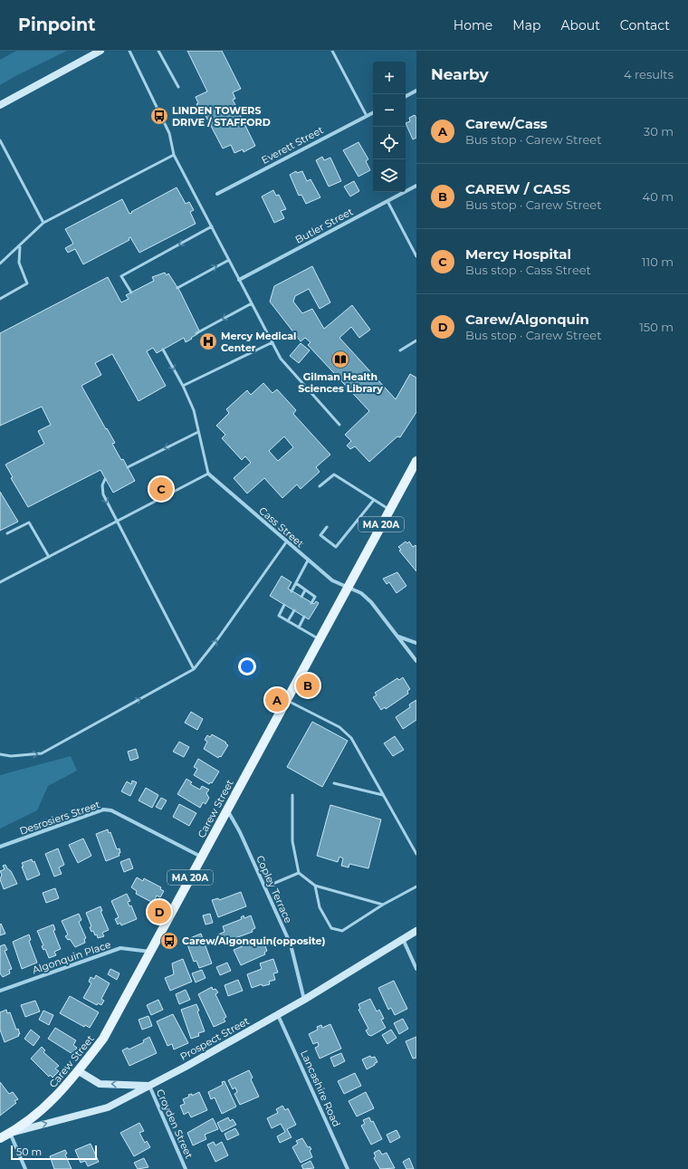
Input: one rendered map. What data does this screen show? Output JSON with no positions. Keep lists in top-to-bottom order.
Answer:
{
  "streets": {
    "main road": ["MA 20A", "Carew Street", "Prospect Street"],
    "street": [
      "Everett Street",
      "Butler Street",
      "Cass Street",
      "Desrosiers Street",
      "Copley Terrace",
      "Algonquin Place",
      "Lancashire Road",
      "Croyden Street"
    ]
  },
  "crossings": [
    ["Cass Street", "Carew Street"],
    ["Carew Street", "Desrosiers Street"],
    ["Carew Street", "Copley Terrace"],
    ["Carew Street", "Algonquin Place"],
    ["Carew Street", "Prospect Street"],
    ["Copley Terrace", "Prospect Street"],
    ["Prospect Street", "Lancashire Road"],
    ["Prospect Street", "Croyden Street"]
  ],
  "places": {
    "bus stop": ["LINDEN TOWERS DRIVE / STAFFORD", "Carew/Algonquin(opposite)"],
    "hospital": ["Mercy Medical Center"],
    "library": ["Gilman Health Sciences Library"]
  },
  "scale_bar": "50 m",
  "page": {
    "header": "Pinpoint",
    "nav": [
      "Home",
      "Map",
      "About",
      "Contact"
    ],
    "heading": ["Nearby", "4 results"],
    "map_buttons": ["+", "−"],
    "list": [
      {
        "mark": "A",
        "name": "Carew/Cass",
        "note": "Bus stop · Carew Street",
        "value": "30 m"
      },
      {
        "mark": "B",
        "name": "CAREW / CASS",
        "note": "Bus stop · Carew Street",
        "value": "40 m"
      },
      {
        "mark": "C",
        "name": "Mercy Hospital",
        "note": "Bus stop · Cass Street",
        "value": "110 m"
      },
      {
        "mark": "D",
        "name": "Carew/Algonquin",
        "note": "Bus stop · Carew Street",
        "value": "150 m"
      }
    ],
    "pins": [
      "C",
      "B",
      "A",
      "D"
    ],
    "scale": "50 m"
  }
}
